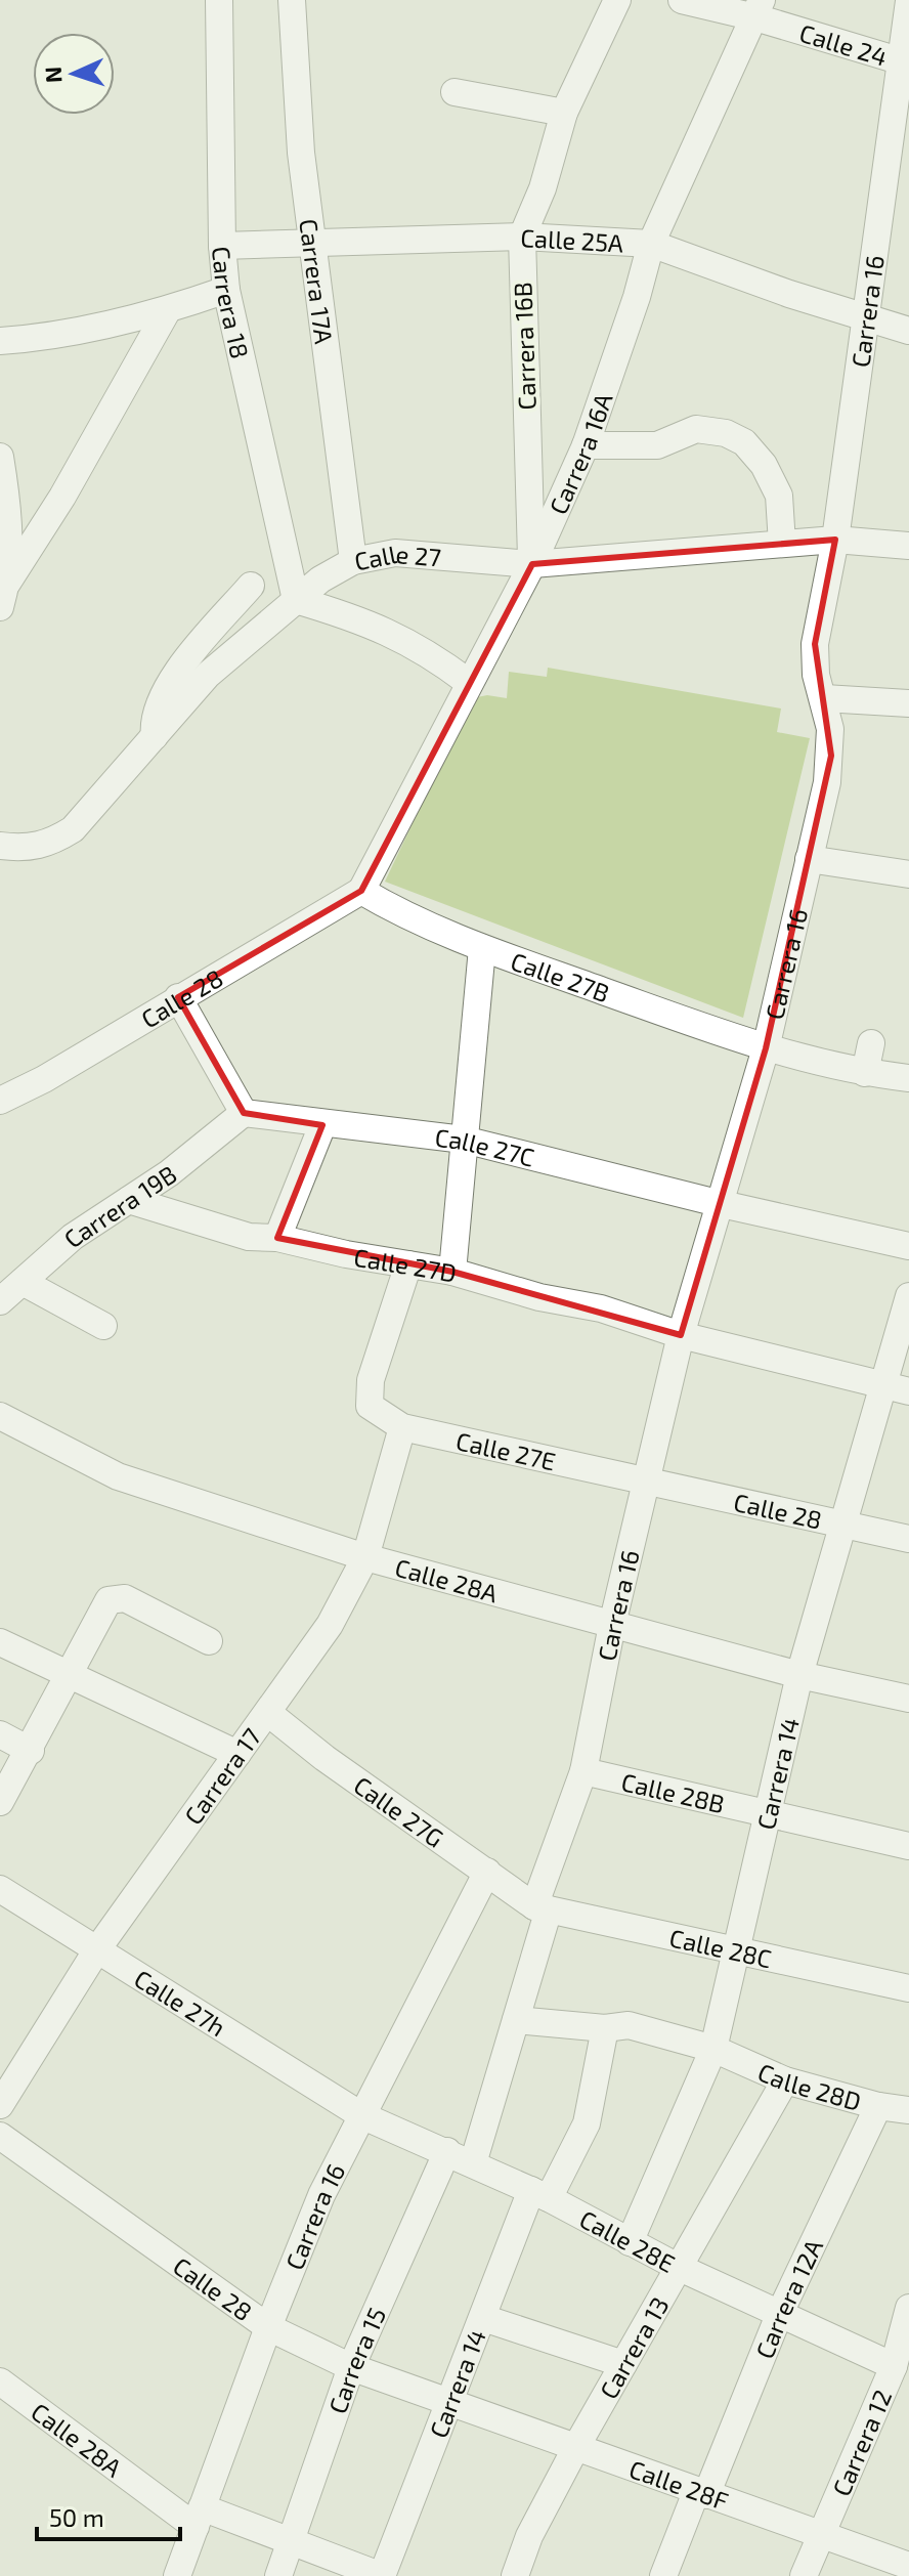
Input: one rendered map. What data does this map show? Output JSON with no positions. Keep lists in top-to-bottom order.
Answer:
{
  "streets": {
    "street": [
      "Calle 24",
      "Calle 25A",
      "Carrera 17A",
      "Carrera 18",
      "Carrera 16",
      "Carrera 16B",
      "Carrera 16A",
      "Calle 27",
      "Calle 27B",
      "Calle 28",
      "Calle 27C",
      "Carrera 19B",
      "Calle 27D",
      "Calle 27E",
      "Calle 28A",
      "Carrera 14",
      "Carrera 17",
      "Calle 28B",
      "Calle 27G",
      "Calle 28C",
      "Calle 27h",
      "Calle 28D",
      "Calle 28E",
      "Carrera 12A",
      "Carrera 13",
      "Carrera 15",
      "Carrera 12",
      "Calle 28F"
    ]
  },
  "crossings": [
    ["Calle 24", "Carrera 16"],
    ["Calle 24", "Carrera 16A"],
    ["Calle 25A", "Carrera 17A"],
    ["Calle 25A", "Carrera 18"],
    ["Calle 25A", "Carrera 16"],
    ["Calle 25A", "Carrera 16B"],
    ["Calle 25A", "Carrera 16A"],
    ["Carrera 17A", "Calle 27"],
    ["Carrera 18", "Calle 27"],
    ["Carrera 16", "Calle 27"],
    ["Carrera 16", "Calle 27B"],
    ["Carrera 16", "Calle 28"],
    ["Carrera 16", "Calle 27C"],
    ["Carrera 16", "Calle 27D"],
    ["Carrera 16", "Calle 27E"],
    ["Carrera 16", "Calle 28A"],
    ["Carrera 16", "Calle 28B"],
    ["Carrera 16", "Calle 27G"],
    ["Carrera 16", "Calle 28C"],
    ["Carrera 16", "Calle 27h"],
    ["Carrera 16", "Calle 28E"],
    ["Carrera 16B", "Carrera 16A"],
    ["Carrera 16B", "Calle 27"],
    ["Carrera 16A", "Calle 27"],
    ["Carrera 16A", "Calle 27B"],
    ["Carrera 16A", "Calle 28"],
    ["Calle 27B", "Calle 28"],
    ["Calle 28", "Calle 27E"],
    ["Calle 28", "Carrera 14"],
    ["Calle 28", "Carrera 15"],
    ["Calle 28", "Calle 28F"],
    ["Calle 27C", "Carrera 19B"],
    ["Carrera 19B", "Calle 27D"],
    ["Calle 27D", "Calle 27E"],
    ["Calle 27E", "Carrera 17"],
    ["Calle 28A", "Carrera 14"],
    ["Calle 28A", "Carrera 17"],
    ["Calle 28A", "Carrera 15"],
    ["Carrera 14", "Calle 28B"],
    ["Carrera 14", "Calle 28C"],
    ["Carrera 14", "Calle 28D"],
    ["Carrera 14", "Calle 28E"],
    ["Carrera 14", "Calle 28F"],
    ["Carrera 17", "Calle 27G"],
    ["Carrera 17", "Calle 27h"],
    ["Calle 27G", "Calle 28C"],
    ["Calle 27h", "Calle 28E"],
    ["Calle 28D", "Carrera 12A"],
    ["Calle 28D", "Carrera 13"],
    ["Calle 28E", "Carrera 12A"],
    ["Calle 28E", "Carrera 13"],
    ["Calle 28E", "Carrera 15"],
    ["Calle 28E", "Carrera 12"],
    ["Carrera 12A", "Calle 28F"],
    ["Carrera 13", "Calle 28F"],
    ["Carrera 12", "Calle 28F"]
  ],
  "scale_bar": "50 m",
  "north": "left"
}
